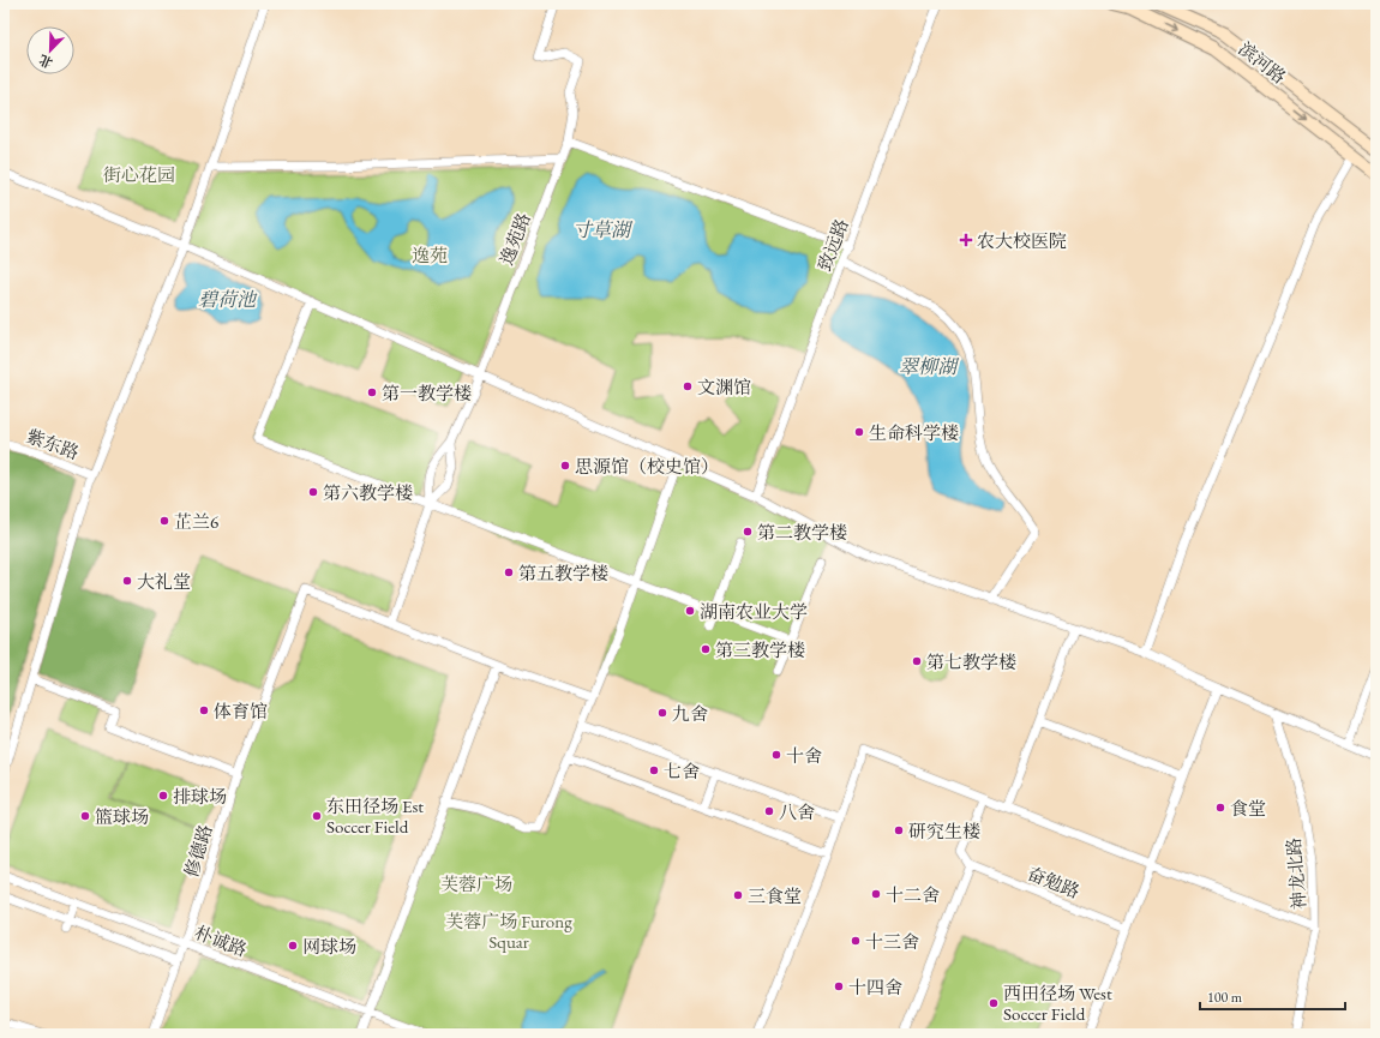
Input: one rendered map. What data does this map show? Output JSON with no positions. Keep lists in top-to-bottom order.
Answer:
{
  "streets": {
    "main road": ["滨河路"],
    "street": [
      "逸苑路",
      "致远路",
      "紫东路",
      "修德路",
      "神龙北路",
      "奋勉路",
      "朴诚路"
    ]
  },
  "crossings": [
    ["逸苑路", "修德路"],
    ["修德路", "朴诚路"]
  ],
  "water": ["寸草湖", "碧荷池", "翠柳湖"],
  "parks": [
    "街心花园",
    "逸苑",
    "芙蓉广场",
    "芙蓉广场 Furong Squar"
  ],
  "places": {
    "health": ["农大校医院"],
    "other": [
      "文渊馆",
      "第一教学楼",
      "生命科学楼",
      "思源馆（校史馆）",
      "第六教学楼",
      "芷兰6",
      "第二教学楼",
      "第五教学楼",
      "大礼堂",
      "湖南农业大学",
      "第三教学楼",
      "第七教学楼",
      "体育馆",
      "九舍",
      "十舍",
      "七舍",
      "排球场",
      "食堂",
      "八舍",
      "篮球场",
      "东田径场 Est Soccer Field",
      "研究生楼",
      "十二舍",
      "三食堂",
      "十三舍",
      "网球场",
      "十四舍",
      "西田径场 West Soccer Field"
    ]
  },
  "scale_bar": "100 m",
  "north": "bottom left"
}
